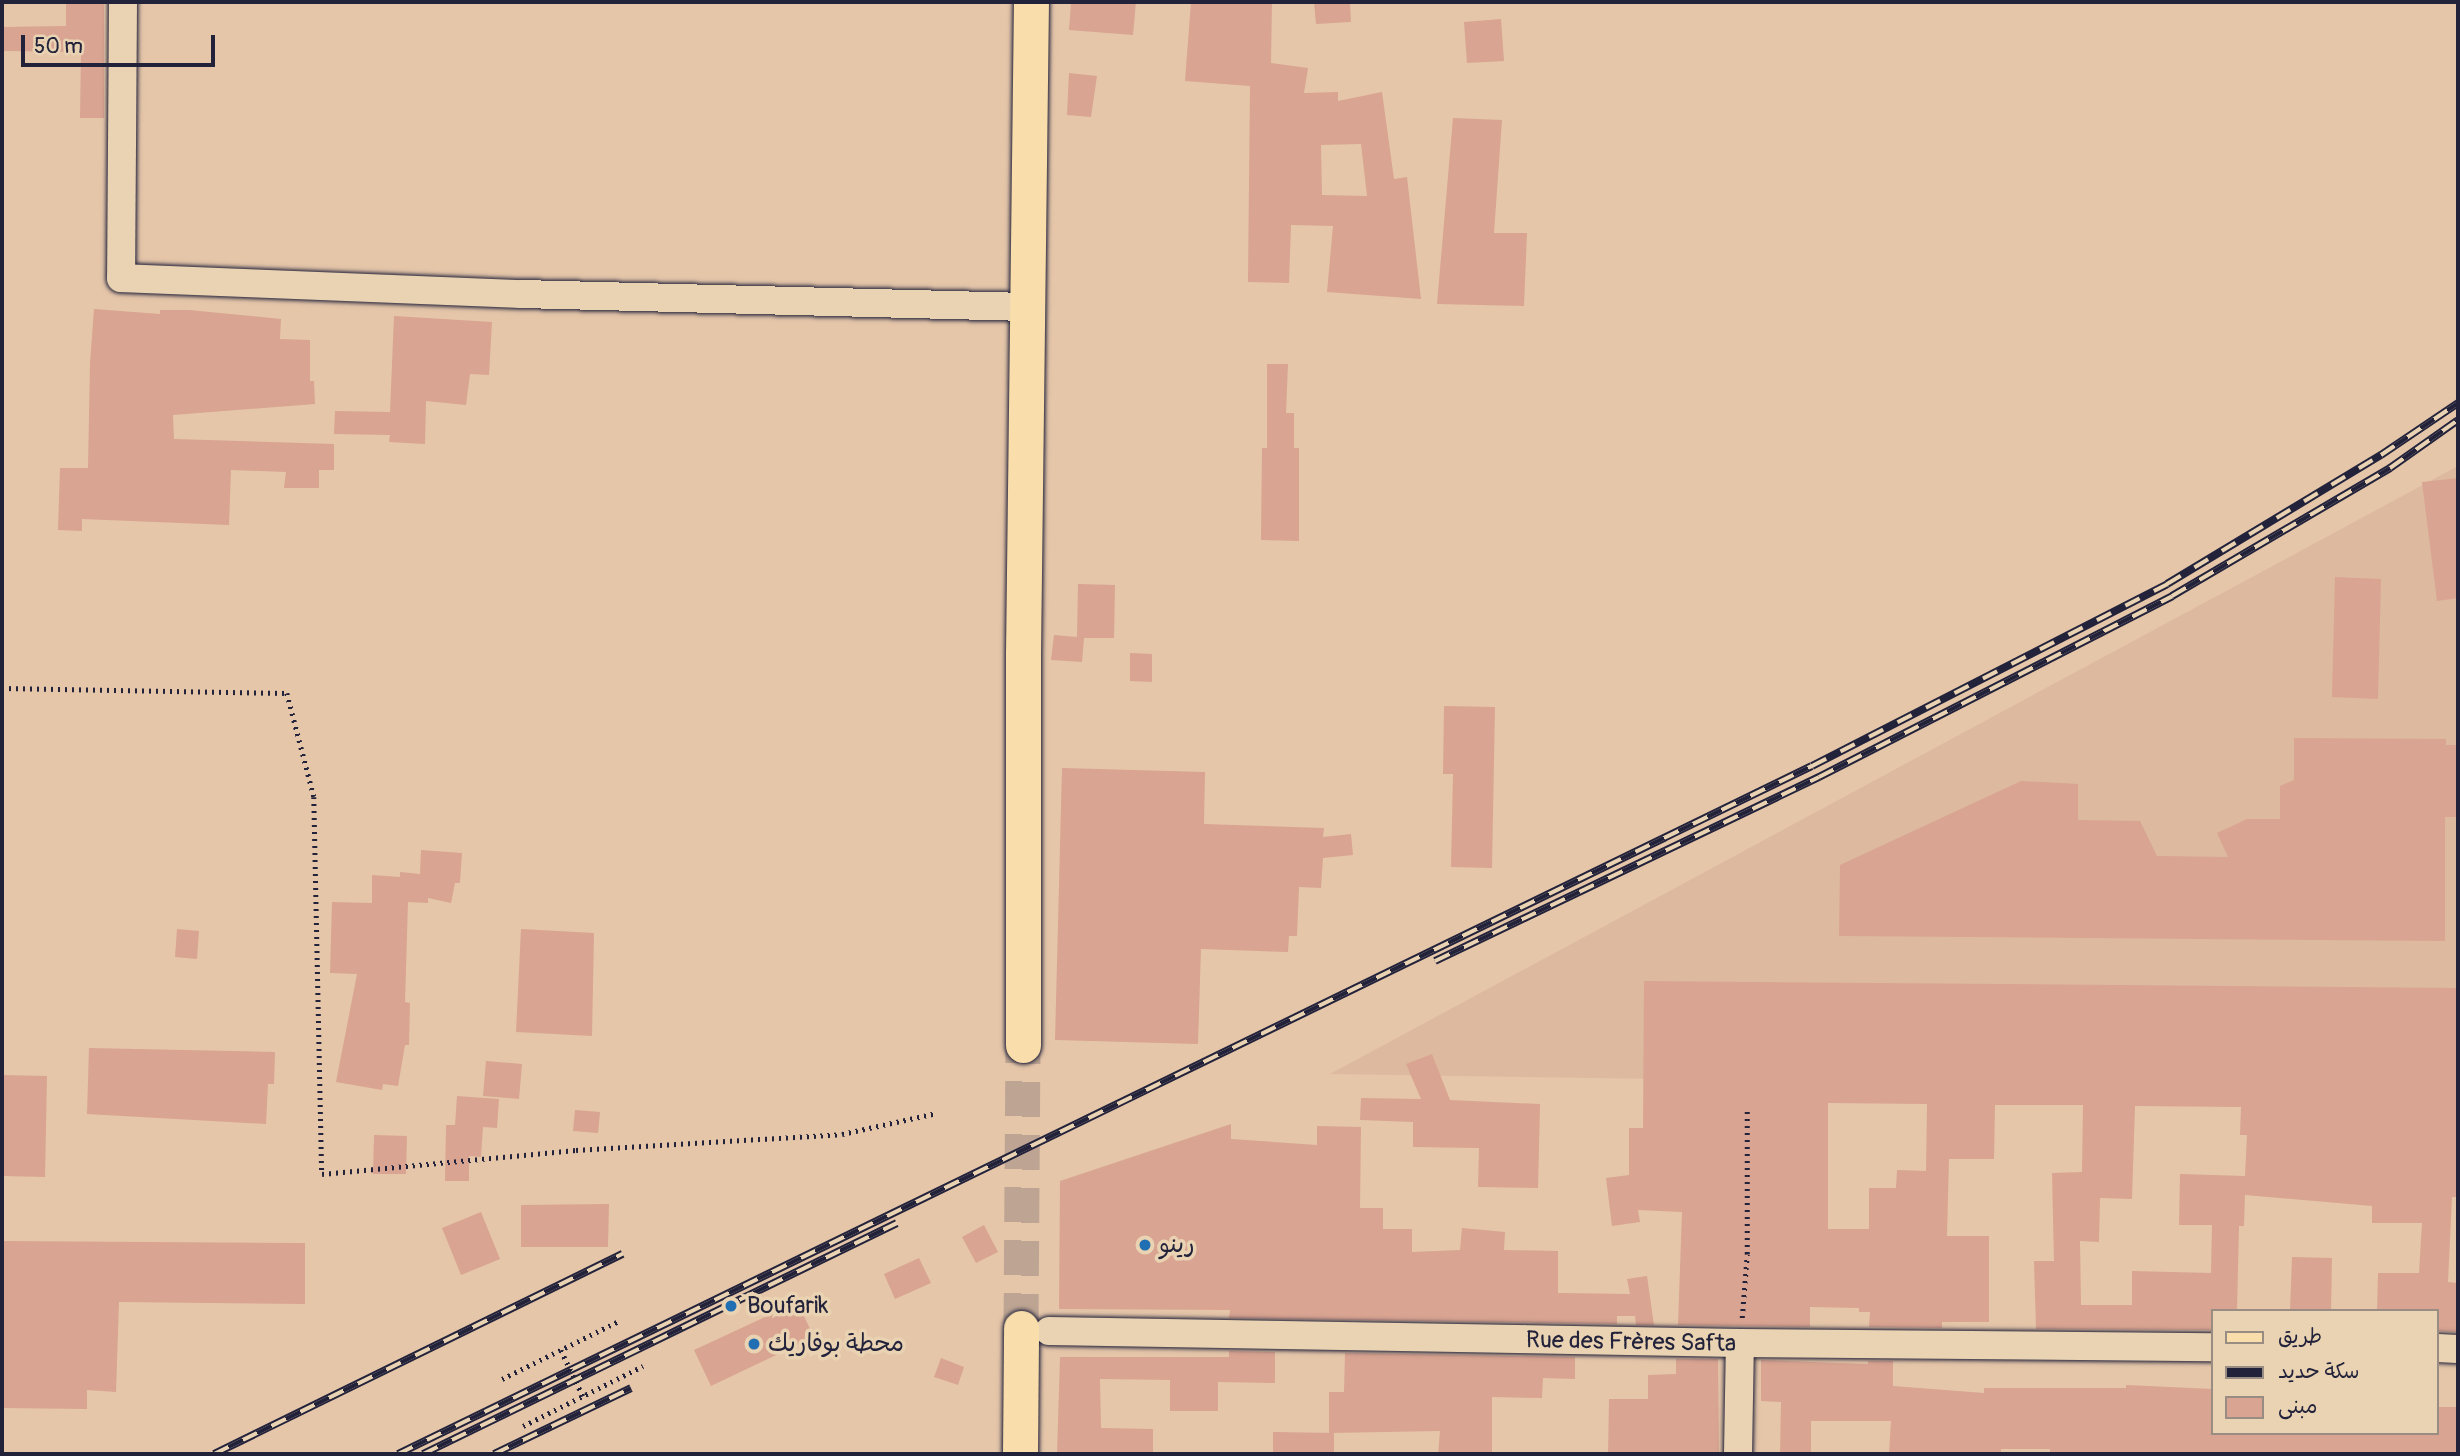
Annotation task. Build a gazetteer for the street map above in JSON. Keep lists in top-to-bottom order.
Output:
{
  "streets": {
    "street": ["Rue des Frères Safta"]
  },
  "places": ["رينو", "Boufarik", "محطة بوفاريك"],
  "legend": ["طريق", "سكة حديد", "مبنى"],
  "scale_bar": "50 m"
}
